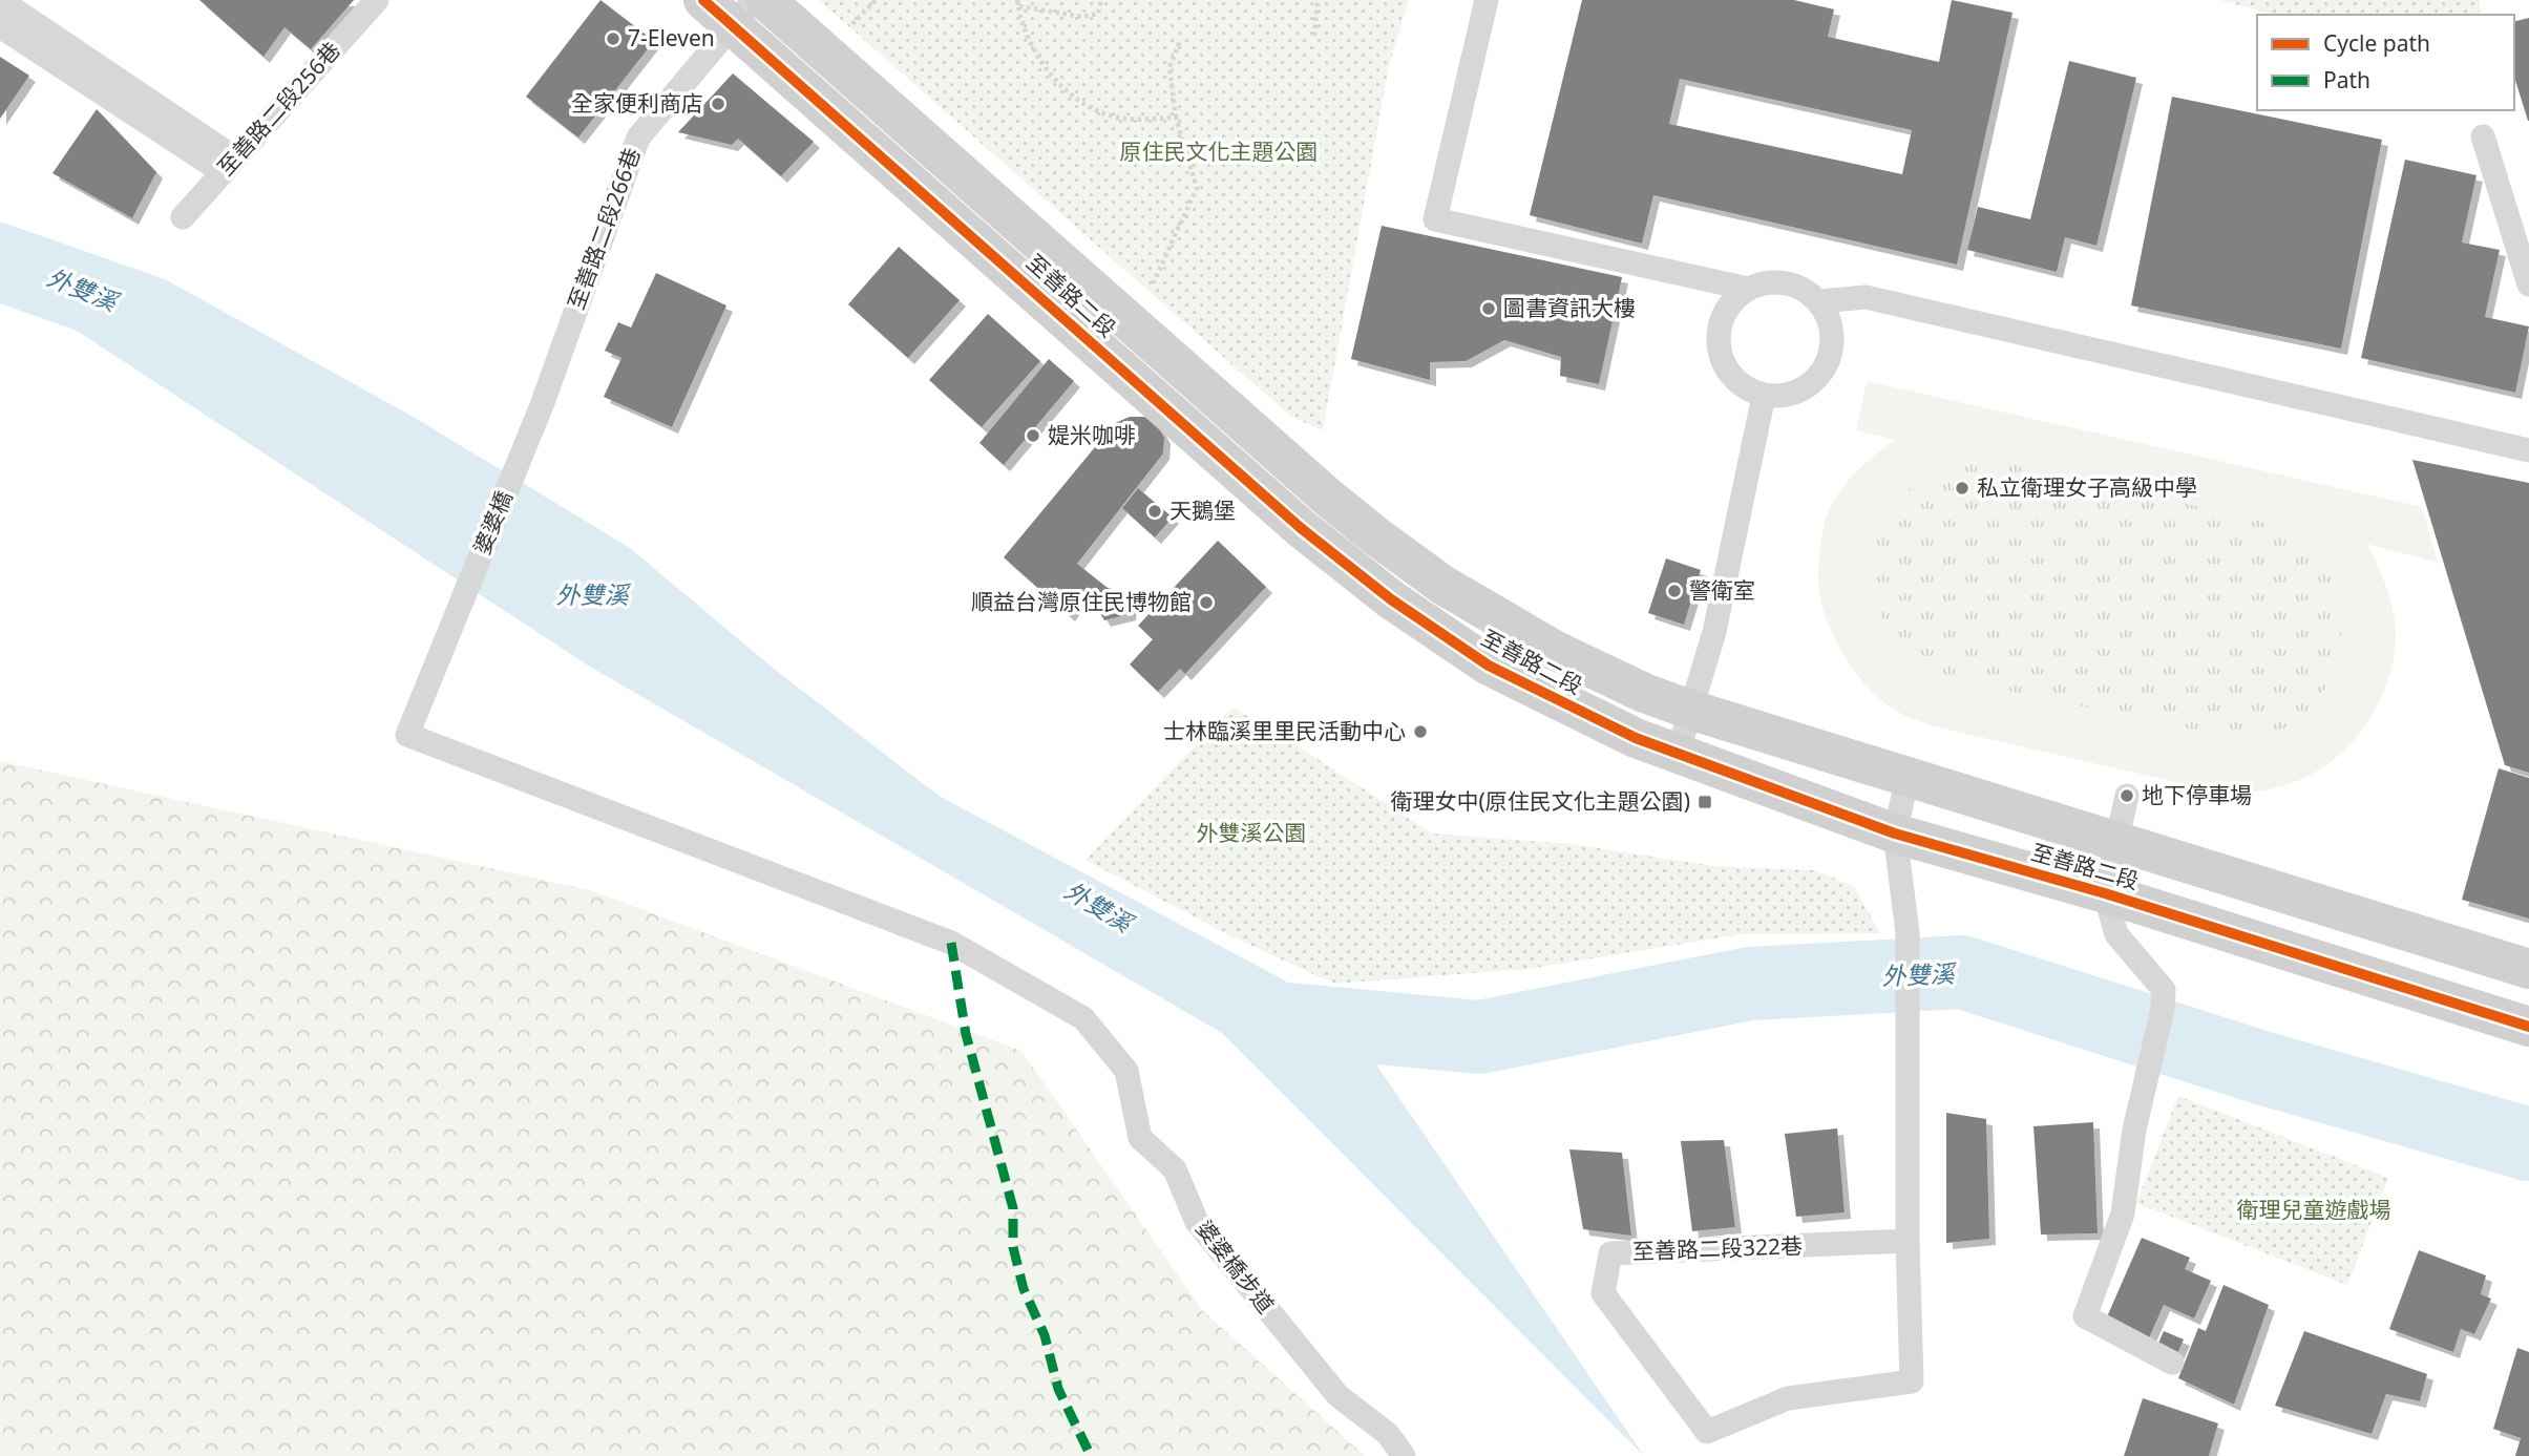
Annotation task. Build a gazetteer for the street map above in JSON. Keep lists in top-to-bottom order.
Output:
{
  "streets": {
    "street": ["至善路二段"],
    "lane": [
      "至善路二段256巷",
      "至善路二段266巷",
      "婆婆橋",
      "至善路二段322巷",
      "婆婆橋步道"
    ]
  },
  "crossings": [
    ["至善路二段266巷", "至善路二段"],
    ["至善路二段266巷", "婆婆橋"],
    ["至善路二段", "至善路二段322巷"],
    ["婆婆橋", "婆婆橋步道"]
  ],
  "water": ["外雙溪"],
  "parks": ["原住民文化主題公園", "外雙溪公園", "衛理兒童遊戲場"],
  "places": {
    "other": [
      "7-Eleven",
      "全家便利商店",
      "圖書資訊大樓",
      "媞米咖啡",
      "私立衛理女子高級中學",
      "天鵝堡",
      "警衛室",
      "順益台灣原住民博物館",
      "士林臨溪里里民活動中心",
      "地下停車場"
    ],
    "transit": ["衛理女中(原住民文化主題公園)"]
  },
  "legend": ["Cycle path", "Path"]
}
